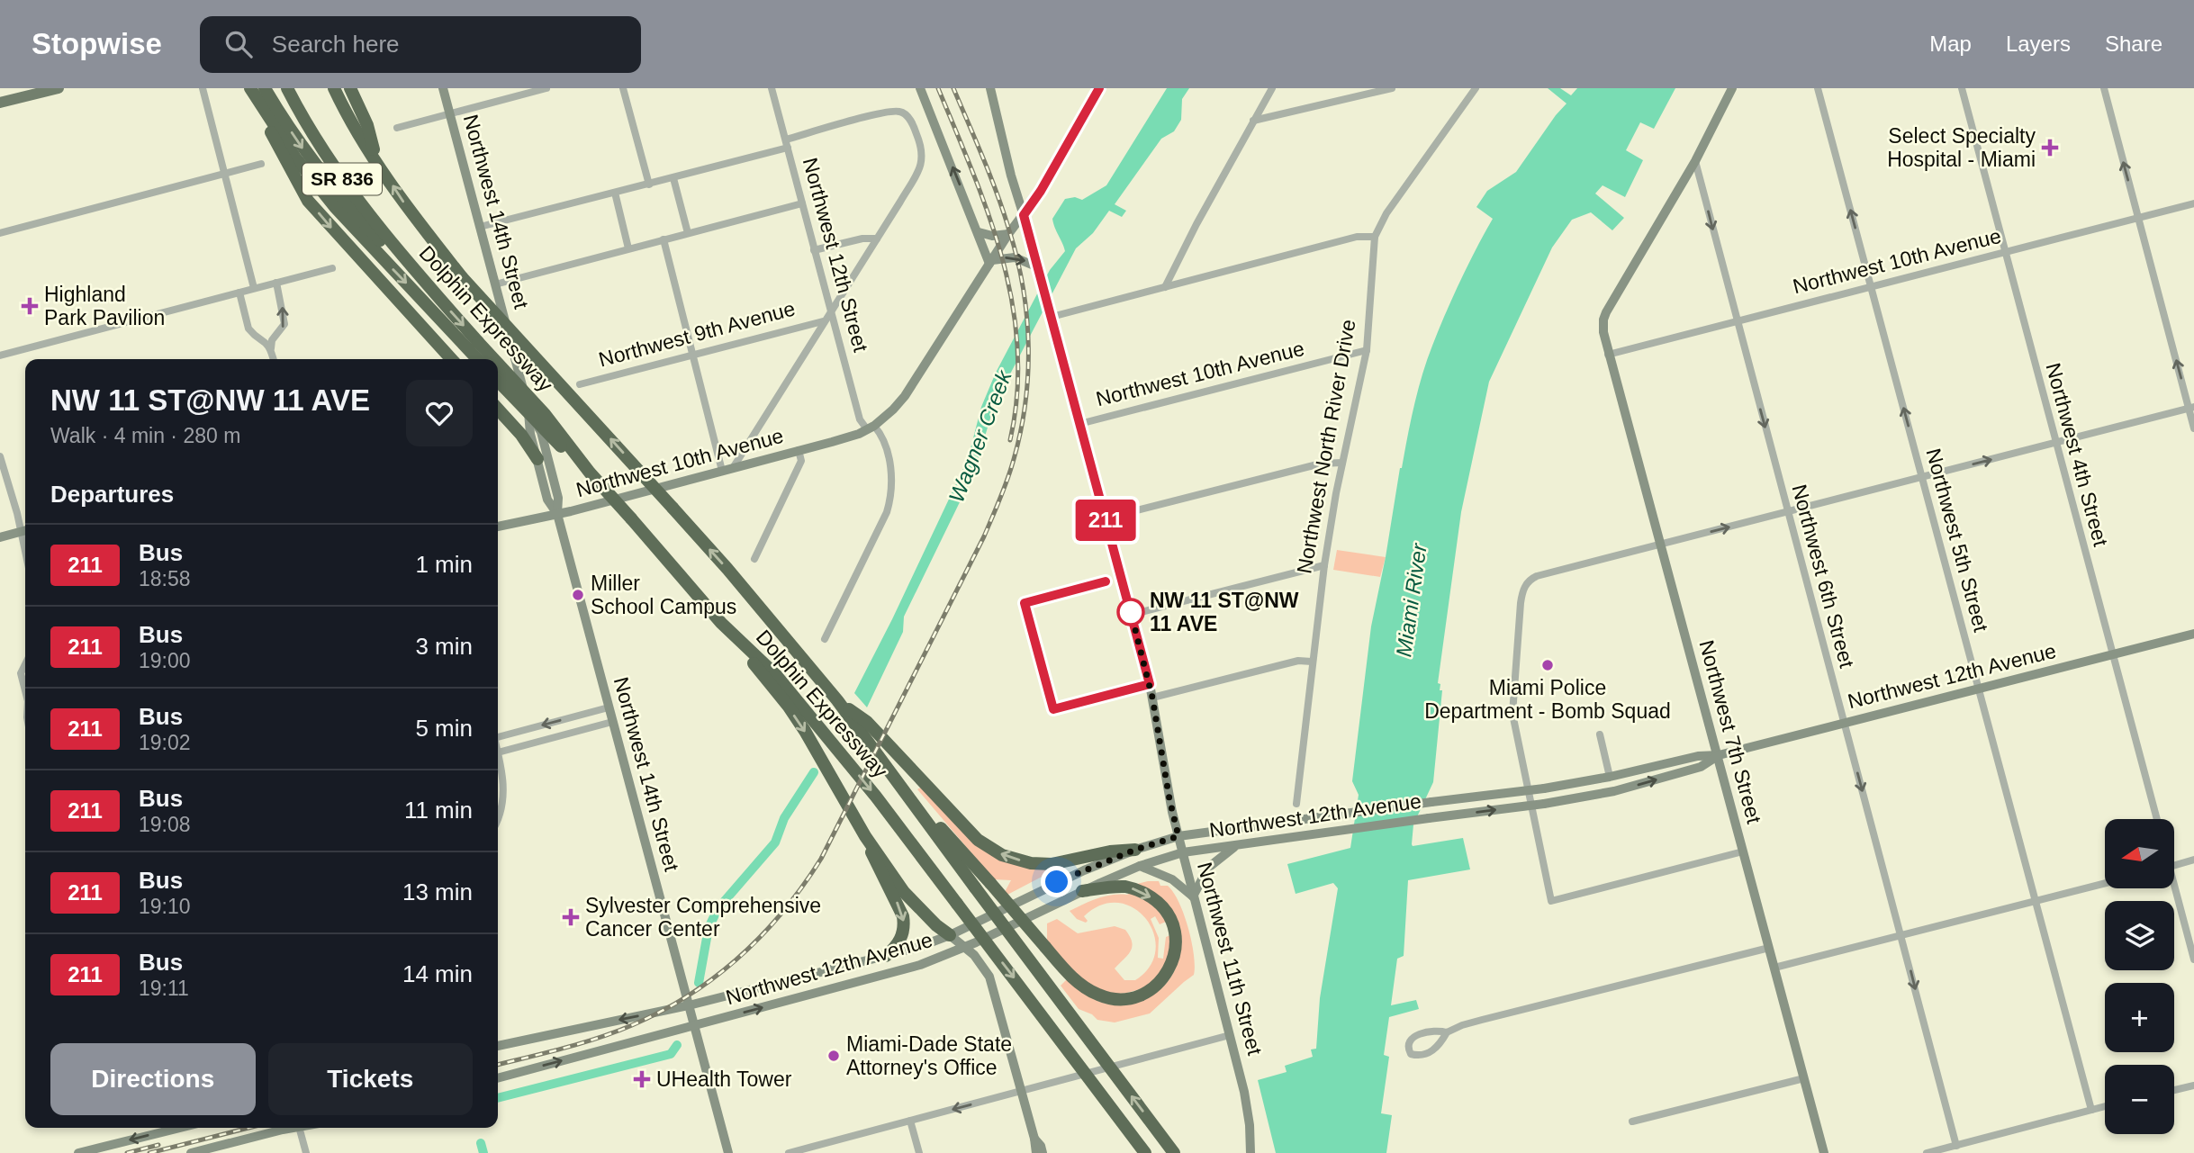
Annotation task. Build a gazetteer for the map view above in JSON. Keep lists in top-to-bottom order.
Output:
{
  "streets": {
    "highway": ["SR 836", "Dolphin Expressway"],
    "main road": [
      "Northwest 14th Street",
      "Northwest 10th Avenue",
      "Northwest 12th Avenue",
      "Northwest 7th Street",
      "Northwest 11th Street"
    ],
    "street": [
      "Northwest 12th Street",
      "Northwest 9th Avenue",
      "Northwest North River Drive",
      "Northwest 4th Street",
      "Northwest 5th Street",
      "Northwest 6th Street"
    ]
  },
  "crossings": [
    ["Northwest 14th Street", "Northwest 10th Avenue"],
    ["Northwest 14th Street", "Northwest 12th Avenue"],
    ["Northwest 12th Street", "Northwest 10th Avenue"],
    ["Northwest 10th Avenue", "Northwest North River Drive"],
    ["Northwest 10th Avenue", "Northwest 4th Street"],
    ["Northwest 10th Avenue", "Northwest 5th Street"],
    ["Northwest 10th Avenue", "Northwest 6th Street"],
    ["Northwest 10th Avenue", "Northwest 7th Street"],
    ["Northwest 10th Avenue", "Northwest 11th Street"],
    ["Northwest 4th Street", "Northwest 12th Avenue"],
    ["Northwest 5th Street", "Northwest 12th Avenue"],
    ["Northwest 6th Street", "Northwest 12th Avenue"],
    ["Northwest 6th Street", "Northwest 7th Street"],
    ["Northwest 12th Avenue", "Northwest 7th Street"],
    ["Northwest 12th Avenue", "Northwest 11th Street"]
  ],
  "one_way": ["Northwest 5th Street", "Northwest 6th Street"],
  "water": ["Wagner Creek", "Miami River"],
  "places": {
    "health": [
      "Select Specialty Hospital - Miami",
      "Highland Park Pavilion",
      "Sylvester Comprehensive Cancer Center",
      "UHealth Tower"
    ],
    "other": [
      "Miller School Campus",
      "NW 11 ST@NW 11 AVE",
      "Miami Police Department - Bomb Squad",
      "Miami-Dade State Attorney's Office"
    ]
  },
  "lines": ["bus line 211"],
  "north": "left",
  "page": {
    "header": "Stopwise",
    "search": "Search here",
    "nav": ["Map", "Layers", "Share"],
    "on_map": "211",
    "heading": [
      ["NW 11 ST@NW 11 AVE", "Walk · 4 min · 280 m"],
      "Departures"
    ],
    "list": [
      {
        "mark": "211",
        "name": "Bus",
        "note": "18:58",
        "value": "1 min"
      },
      {
        "mark": "211",
        "name": "Bus",
        "note": "19:00",
        "value": "3 min"
      },
      {
        "mark": "211",
        "name": "Bus",
        "note": "19:02",
        "value": "5 min"
      },
      {
        "mark": "211",
        "name": "Bus",
        "note": "19:08",
        "value": "11 min"
      },
      {
        "mark": "211",
        "name": "Bus",
        "note": "19:10",
        "value": "13 min"
      },
      {
        "mark": "211",
        "name": "Bus",
        "note": "19:11",
        "value": "14 min"
      }
    ],
    "map_buttons": ["+", "−"],
    "buttons": ["Directions", "Tickets"]
  }
}
